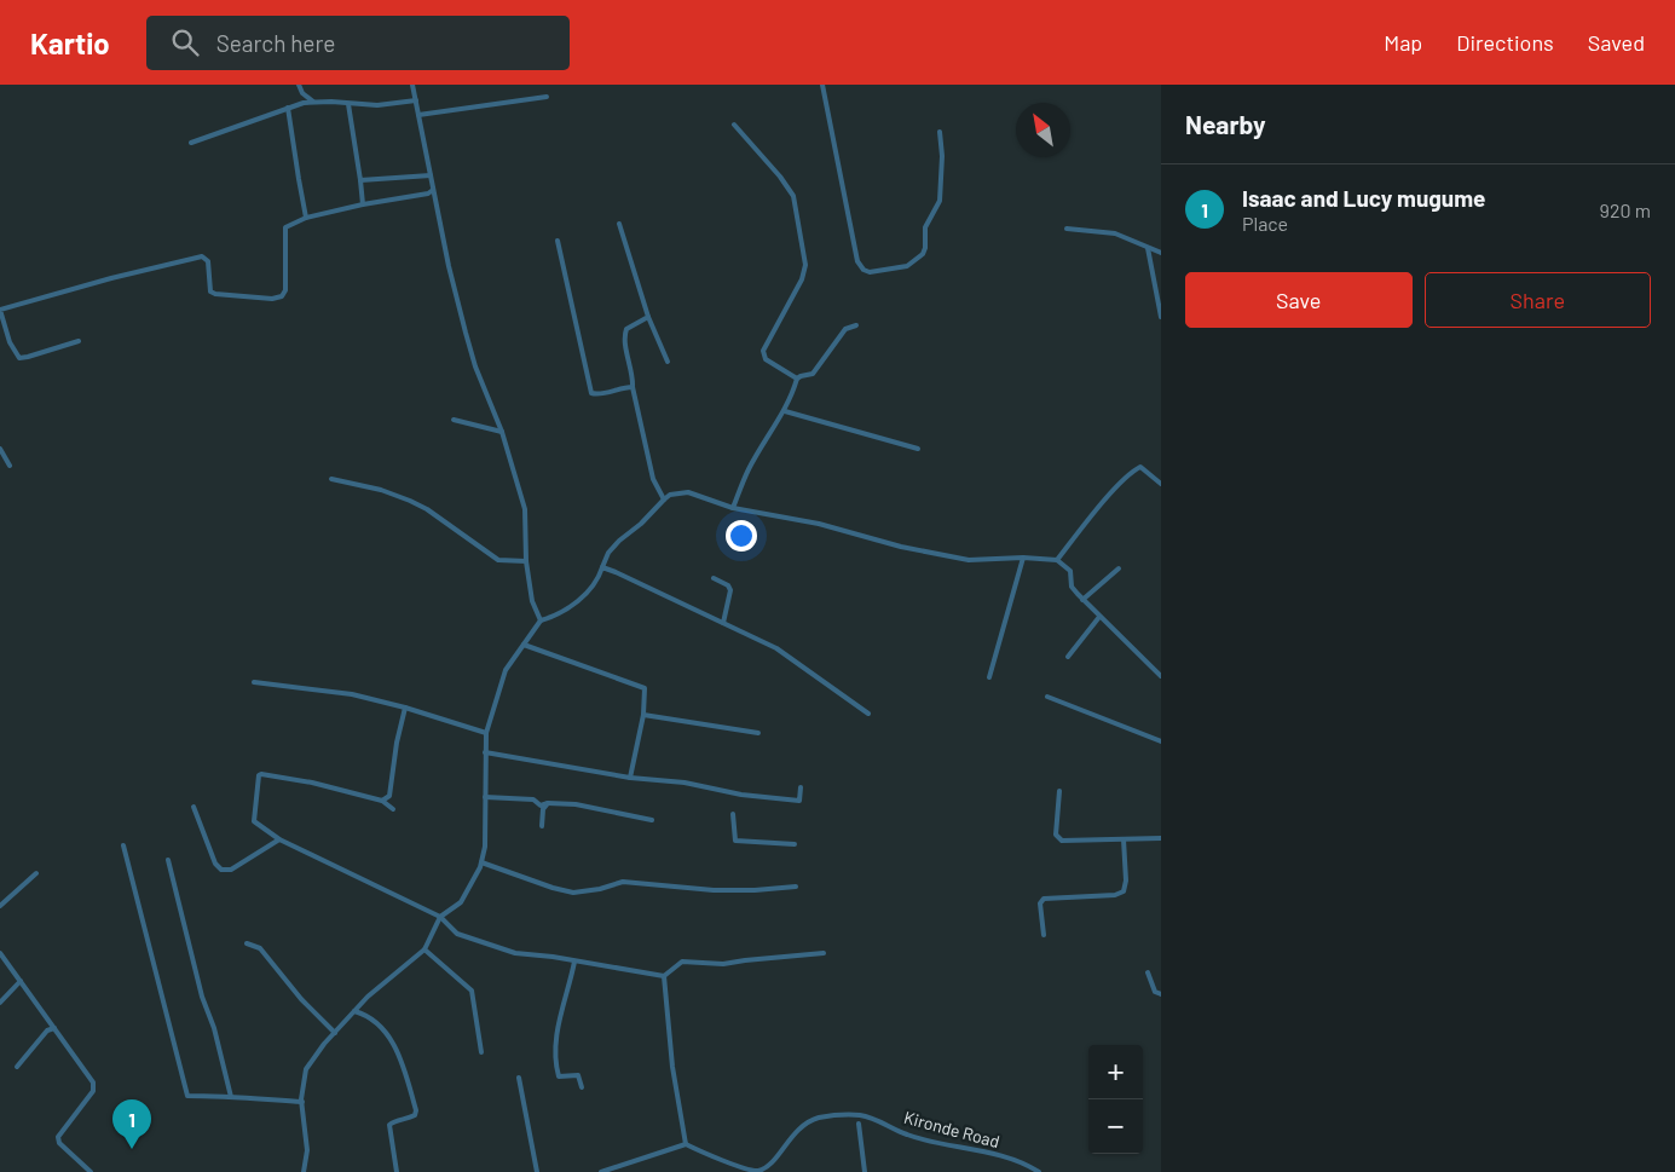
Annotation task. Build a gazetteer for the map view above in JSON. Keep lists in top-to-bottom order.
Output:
{
  "streets": {
    "street": ["Kironde Road"]
  },
  "north": "top left",
  "page": {
    "header": "Kartio",
    "search": "Search here",
    "nav": ["Map", "Directions", "Saved"],
    "heading": "Nearby",
    "list": [
      {
        "mark": "1",
        "name": "Isaac and Lucy mugume",
        "note": "Place",
        "value": "920 m"
      }
    ],
    "buttons": ["Save", "Share"],
    "map_buttons": ["+", "−"],
    "pins": "1"
  }
}
